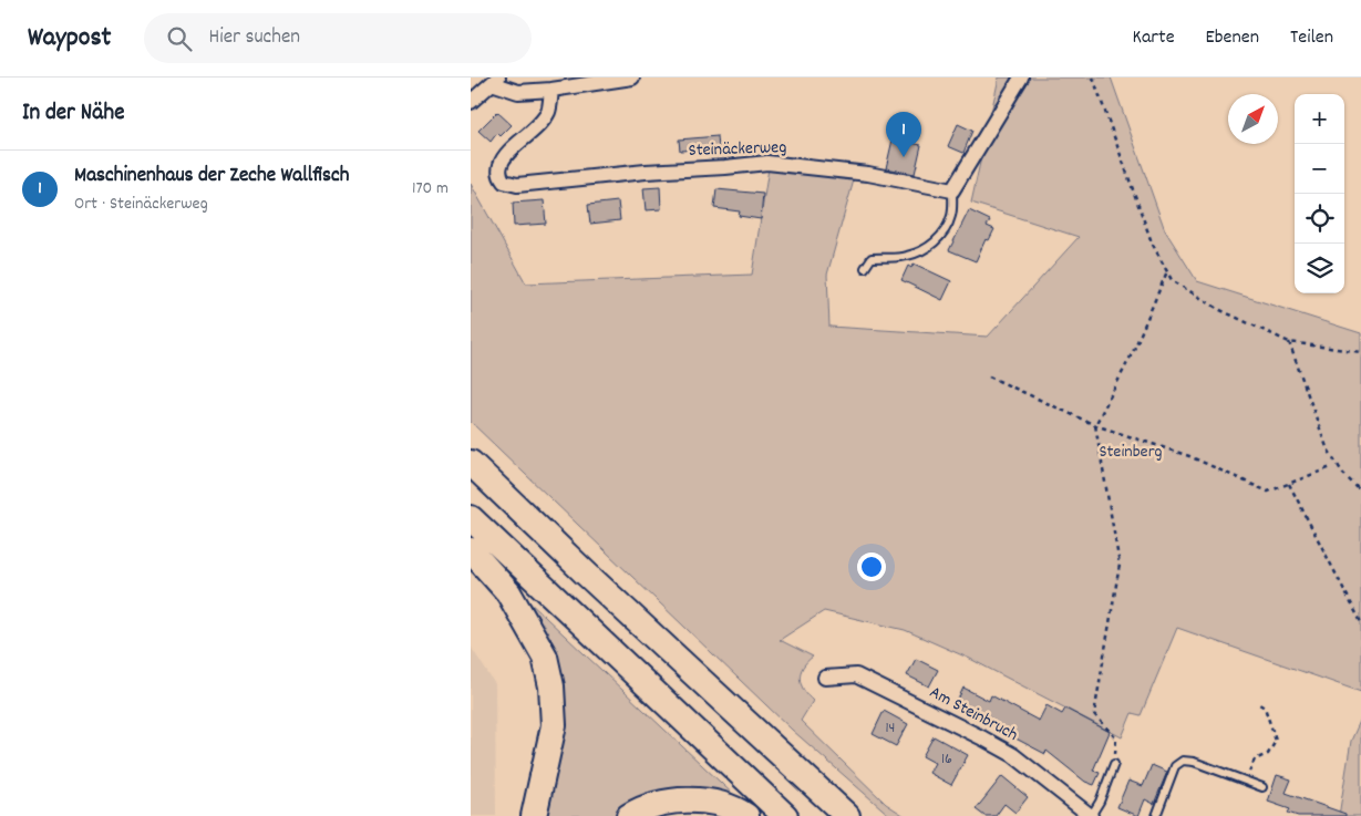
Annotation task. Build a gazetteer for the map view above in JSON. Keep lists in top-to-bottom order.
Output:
{
  "streets": {
    "street": ["Steinäckerweg", "Am Steinbruch"]
  },
  "parks": ["Steinberg"],
  "house_numbers": ["14", "16"],
  "north": "top right",
  "page": {
    "header": "Waypost",
    "search": "Hier suchen",
    "nav": ["Karte", "Ebenen", "Teilen"],
    "heading": "In der Nähe",
    "map_buttons": ["+", "−"],
    "pins": "1",
    "list": [
      {
        "mark": "1",
        "name": "Maschinenhaus der Zeche Wallfisch",
        "note": "Ort · Steinäckerweg",
        "value": "170 m"
      }
    ]
  }
}
